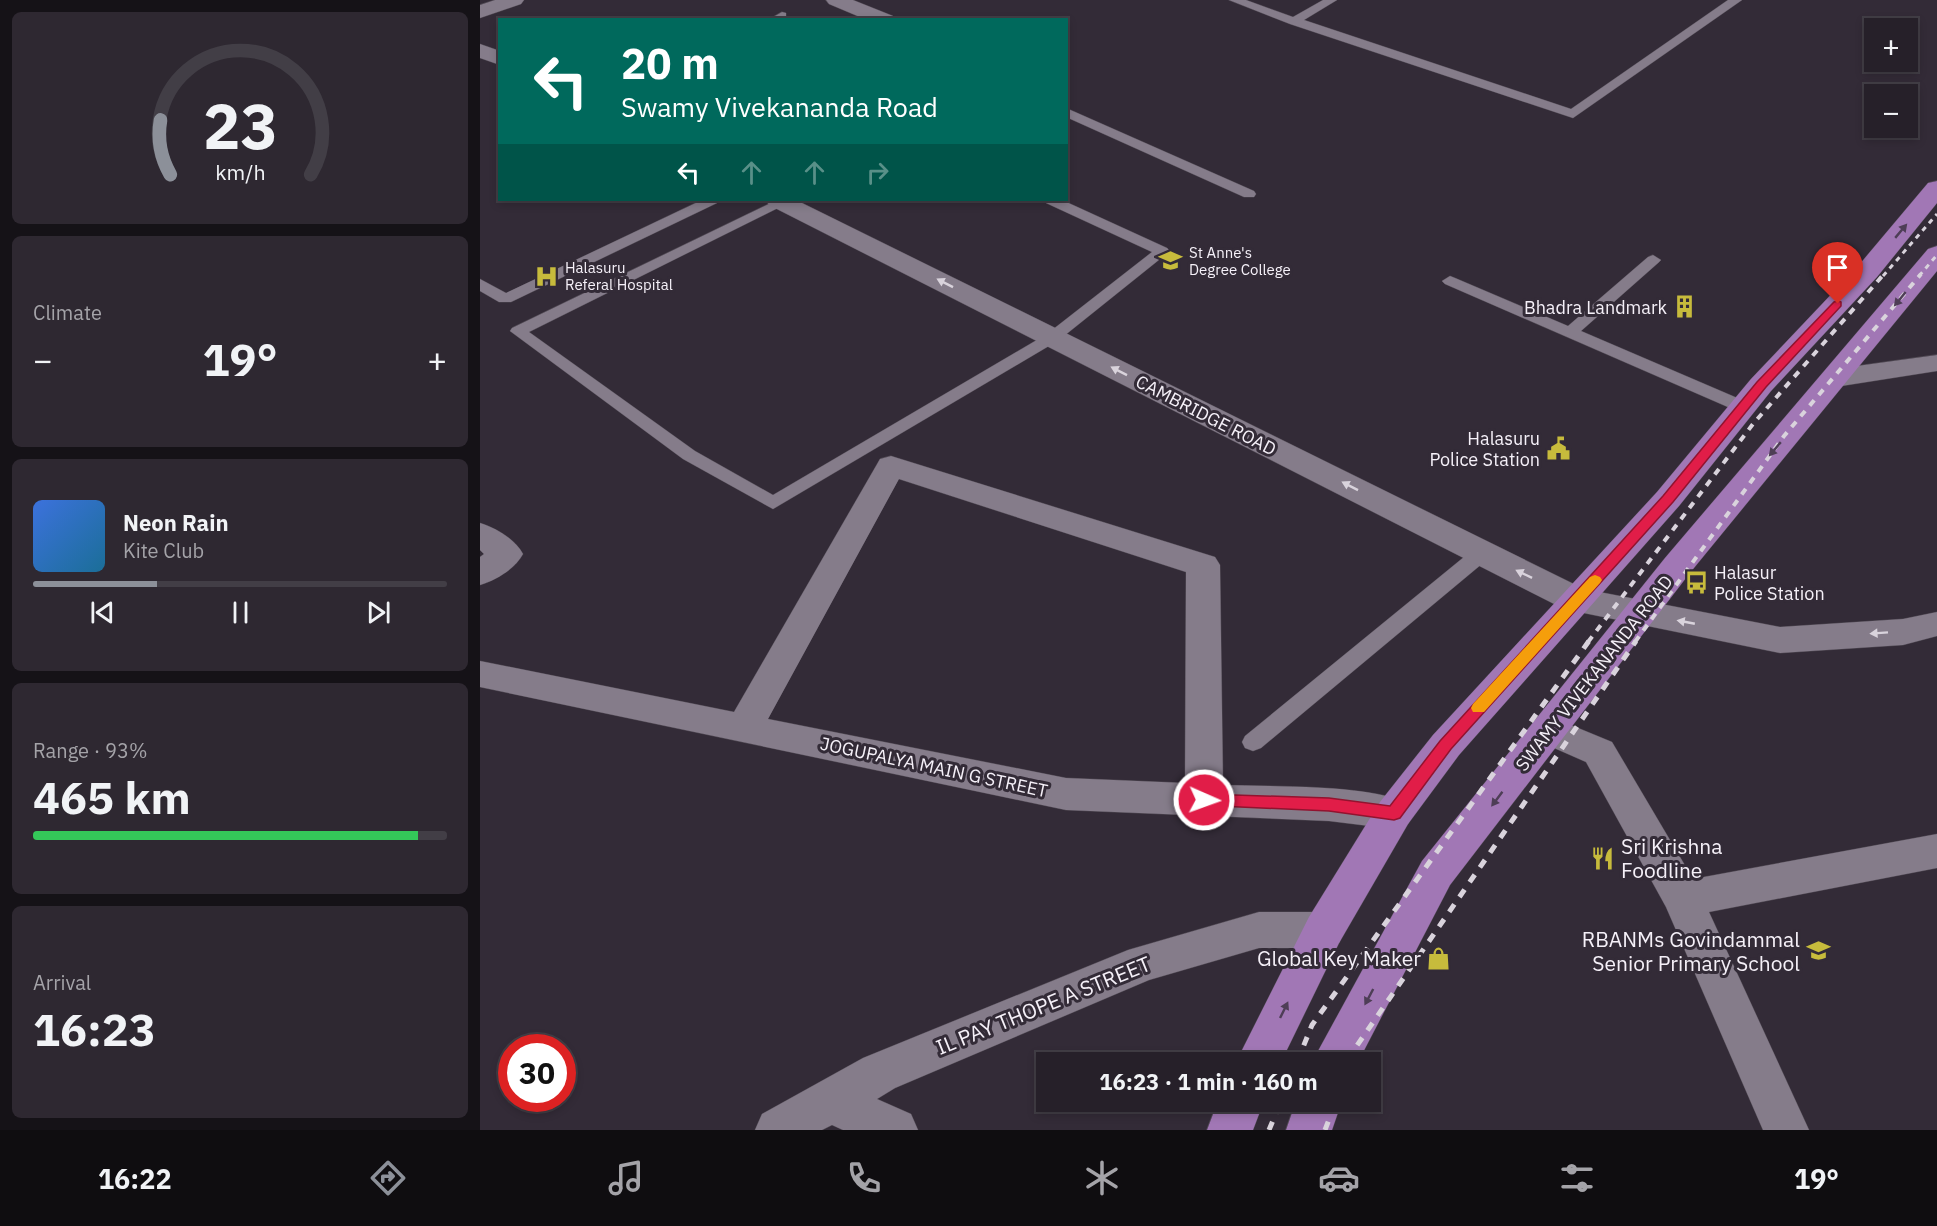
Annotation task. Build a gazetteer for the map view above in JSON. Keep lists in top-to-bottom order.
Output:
{
  "streets": {
    "main road": ["SWAMY VIVEKANANDA ROAD"],
    "street": ["CAMBRIDGE ROAD", "JOGUPALYA MAIN G STREET", "IL PAY THOPE A STREET"]
  },
  "crossings": [
    ["CAMBRIDGE ROAD", "SWAMY VIVEKANANDA ROAD"]
  ],
  "one_way": ["CAMBRIDGE ROAD"],
  "places": {
    "school or university": ["St Anne's Degree College", "RBANMs Govindammal Senior Primary School"],
    "hospital": ["Halasuru Referal Hospital"],
    "building": ["Bhadra Landmark"],
    "public building": ["Halasuru Police Station"],
    "bus stop": ["Halasur Police Station"],
    "restaurant": ["Sri Krishna Foodline"],
    "shop": ["Global Key Maker"]
  },
  "page": {
    "map_buttons": ["+", "−"],
    "turn": ["20 m", "Swamy Vivekananda Road"],
    "tile": [
      "Climate",
      ["Range · 93%", "465 km"],
      ["Arrival", "16:23"]
    ],
    "heat": ["−", "19°", "+"],
    "song": ["Neon Rain", "Kite Club"],
    "limit": "30",
    "trip": "16:23 · 1 min · 160 m",
    "tabs": ["16:22", "19°"],
    "gauge": ["23", "km/h"]
  }
}
